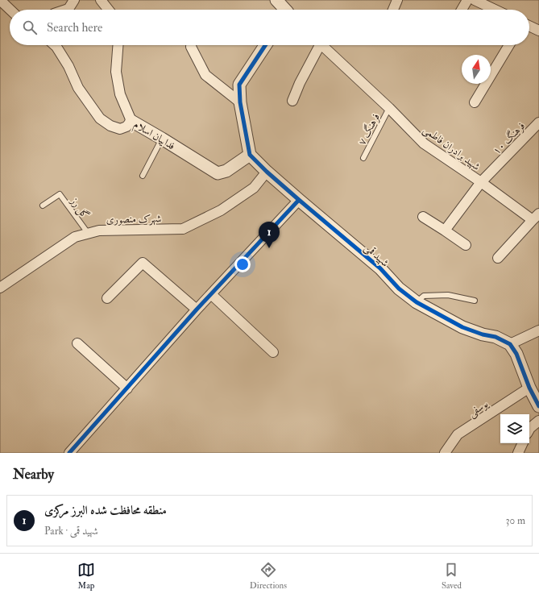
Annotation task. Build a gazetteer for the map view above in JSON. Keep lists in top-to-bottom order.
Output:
{
  "streets": {
    "street": [
      "فداییان اسلام",
      "فرهنگ ۱۰",
      "شهید برادران فاطمی",
      "شهرک منصوری",
      "شهید قمی",
      "یوسفی"
    ],
    "lane": ["فرهنگ ۷", "گل رز"]
  },
  "crossings": [
    ["فرهنگ ۷", "شهید برادران فاطمی"],
    ["فداییان اسلام", "شهید قمی"],
    ["فرهنگ ۱۰", "شهید برادران فاطمی"],
    ["گل رز", "شهرک منصوری"],
    ["شهرک منصوری", "شهید قمی"]
  ],
  "north": "top",
  "page": {
    "search": "Search here",
    "pins": "1",
    "heading": "Nearby",
    "list": [
      {
        "mark": "1",
        "name": "منطقه محافظت شده البرز مرکزی",
        "note": "Park · شهید قمی",
        "value": "30 m"
      }
    ],
    "nav": ["Map", "Directions", "Saved"]
  }
}
